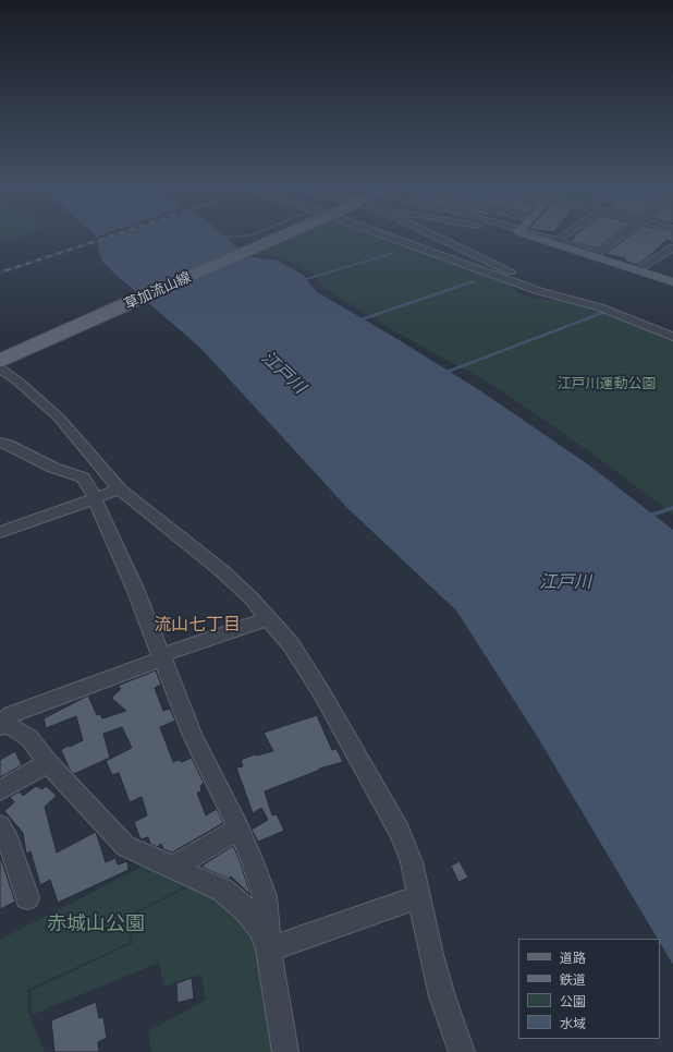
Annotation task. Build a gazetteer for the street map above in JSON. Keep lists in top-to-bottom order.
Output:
{
  "streets": {
    "main road": ["草加流山線"]
  },
  "districts": ["流山七丁目"],
  "water": ["江戸川"],
  "parks": ["江戸川運動公園", "赤城山公園"],
  "legend": [
    "道路",
    "鉄道",
    "公園",
    "水域"
  ]
}
